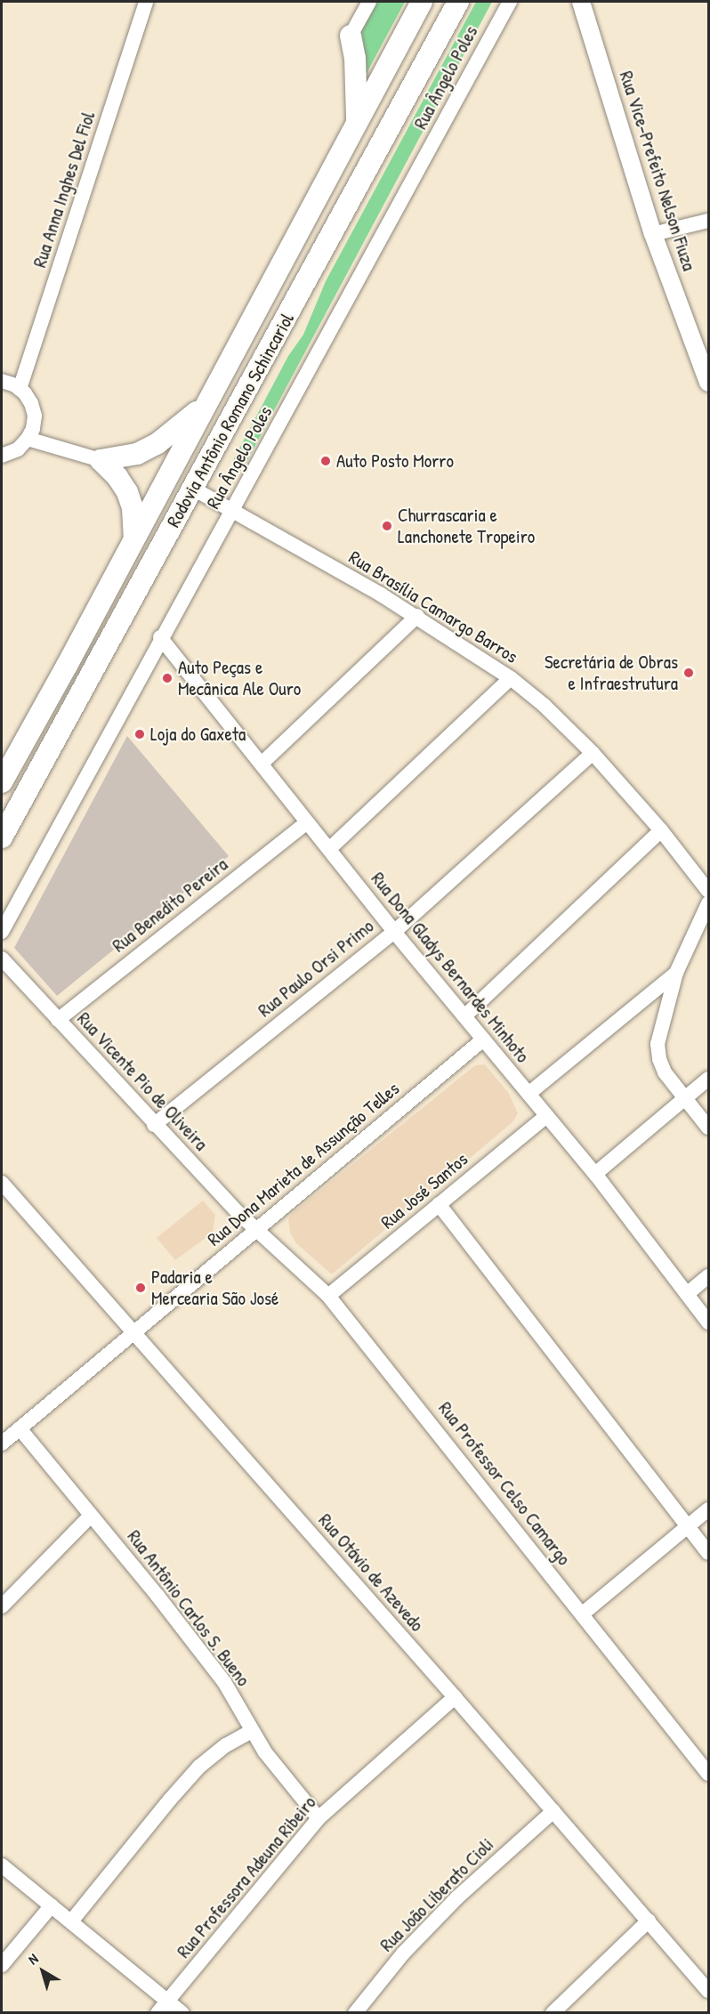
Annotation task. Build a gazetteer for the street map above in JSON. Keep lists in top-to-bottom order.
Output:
{
  "streets": {
    "highway": ["Rodovia Antônio Romano Schincariol"],
    "main road": ["Rua Vice-Prefeito Nelson Fiuza"],
    "street": [
      "Rua Ângelo Poles",
      "Rua Anna Inghes Del Fiol",
      "Rua Brasília Camargo Barros",
      "Rua Benedito Pereira",
      "Rua Dona Gladys Bernardes Minhoto",
      "Rua Paulo Orsi Primo",
      "Rua Vicente Pio de Oliveira",
      "Rua Dona Marieta de Assunção Telles",
      "Rua José Santos",
      "Rua Professor Celso Camargo",
      "Rua Otávio de Azevedo",
      "Rua Antônio Carlos S. Bueno",
      "Rua Professora Adeuna Ribeiro",
      "Rua João Liberato Cioli"
    ]
  },
  "crossings": [
    ["Rua Ângelo Poles", "Rua Brasília Camargo Barros"],
    ["Rua Ângelo Poles", "Rua Dona Gladys Bernardes Minhoto"],
    ["Rodovia Antônio Romano Schincariol", "Rua Brasília Camargo Barros"],
    ["Rua Brasília Camargo Barros", "Rua Paulo Orsi Primo"],
    ["Rua Benedito Pereira", "Rua Dona Gladys Bernardes Minhoto"],
    ["Rua Benedito Pereira", "Rua Vicente Pio de Oliveira"],
    ["Rua Dona Gladys Bernardes Minhoto", "Rua Paulo Orsi Primo"],
    ["Rua Dona Gladys Bernardes Minhoto", "Rua Dona Marieta de Assunção Telles"],
    ["Rua Dona Gladys Bernardes Minhoto", "Rua José Santos"],
    ["Rua Paulo Orsi Primo", "Rua Vicente Pio de Oliveira"],
    ["Rua Vicente Pio de Oliveira", "Rua Dona Marieta de Assunção Telles"],
    ["Rua Vicente Pio de Oliveira", "Rua Professor Celso Camargo"],
    ["Rua Dona Marieta de Assunção Telles", "Rua Professor Celso Camargo"],
    ["Rua Dona Marieta de Assunção Telles", "Rua Otávio de Azevedo"],
    ["Rua Dona Marieta de Assunção Telles", "Rua Antônio Carlos S. Bueno"],
    ["Rua José Santos", "Rua Professor Celso Camargo"],
    ["Rua Otávio de Azevedo", "Rua Professora Adeuna Ribeiro"],
    ["Rua Otávio de Azevedo", "Rua João Liberato Cioli"],
    ["Rua Antônio Carlos S. Bueno", "Rua Professora Adeuna Ribeiro"]
  ],
  "places": [
    "Auto Posto Morro",
    "Churrascaria e Lanchonete Tropeiro",
    "Secretária de Obras e Infraestrutura",
    "Auto Peças e Mecânica Ale Ouro",
    "Loja do Gaxeta",
    "Padaria e Mercearia São José"
  ],
  "north": "top left"
}
